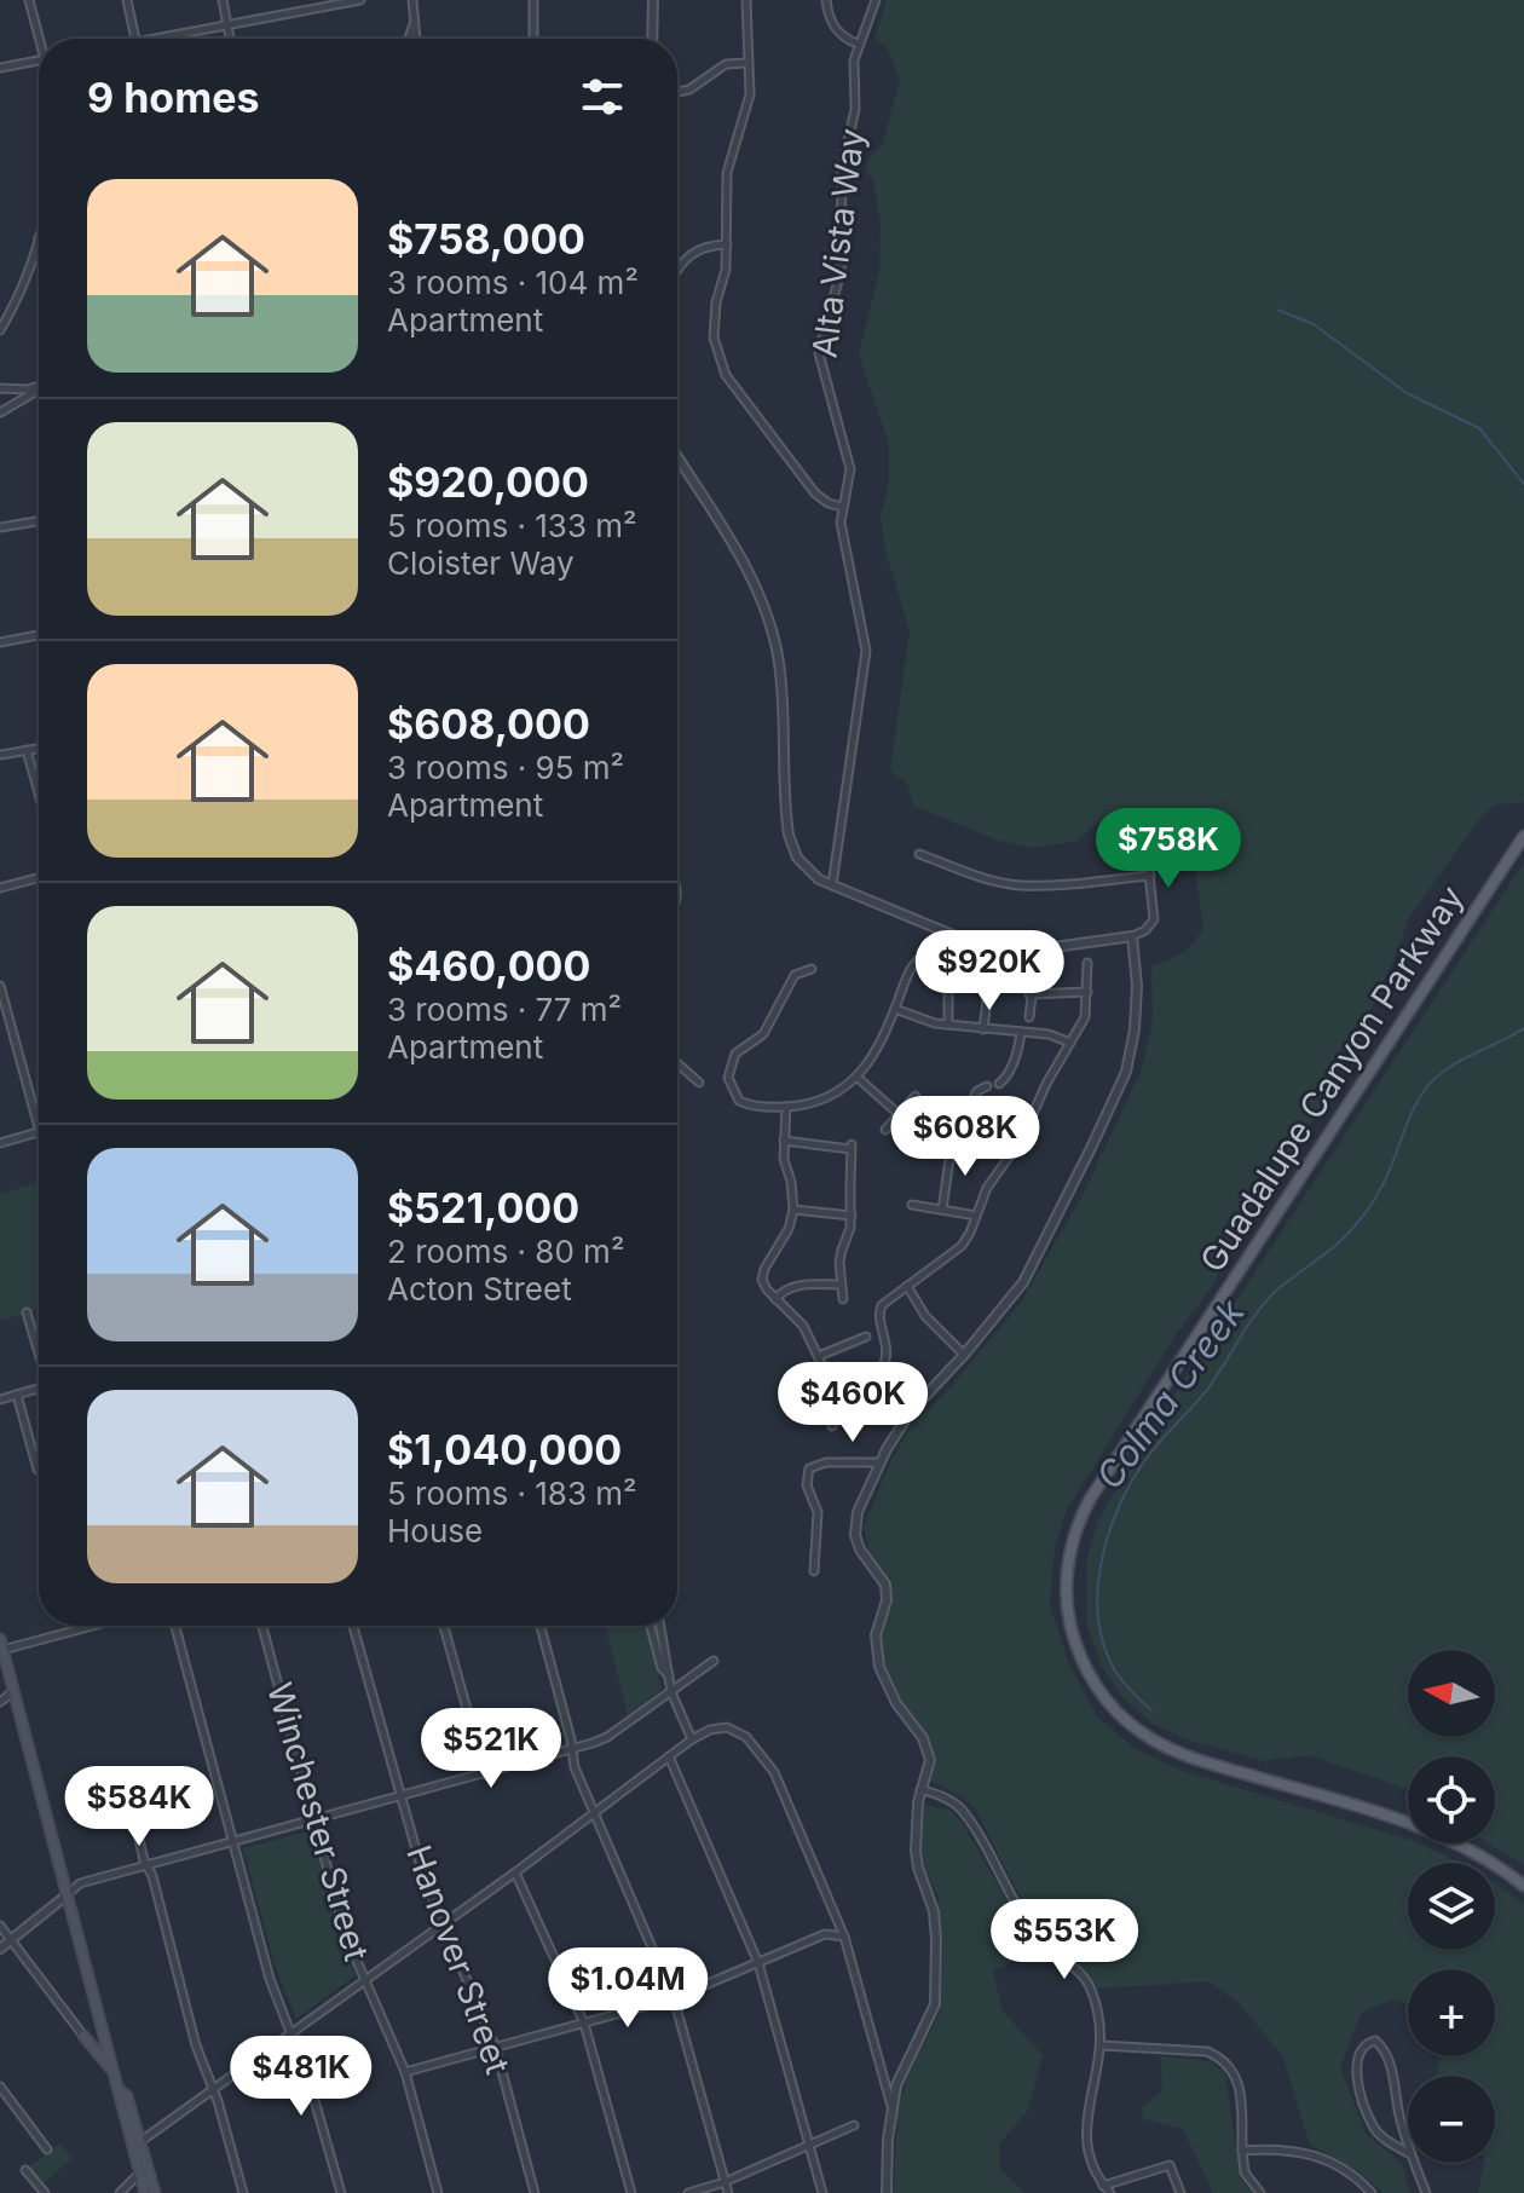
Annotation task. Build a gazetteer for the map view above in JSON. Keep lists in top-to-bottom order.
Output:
{
  "streets": {
    "main road": ["Guadalupe Canyon Parkway"],
    "street": ["Alta Vista Way", "Winchester Street", "Hanover Street"]
  },
  "water": ["Colma Creek"],
  "north": "left",
  "page": {
    "heading": "9 homes",
    "list": [
      {
        "name": "$758,000",
        "note": "3 rooms · 104 m² · Apartment"
      },
      {
        "name": "$920,000",
        "note": "5 rooms · 133 m² · Cloister Way"
      },
      {
        "name": "$608,000",
        "note": "3 rooms · 95 m² · Apartment"
      },
      {
        "name": "$460,000",
        "note": "3 rooms · 77 m² · Apartment"
      },
      {
        "name": "$521,000",
        "note": "2 rooms · 80 m² · Acton Street"
      },
      {
        "name": "$1,040,000",
        "note": "5 rooms · 183 m² · House"
      }
    ],
    "price": [
      "$758K",
      "$920K",
      "$608K",
      "$460K",
      "$521K",
      "$584K",
      "$553K",
      "$1.04M",
      "$481K"
    ],
    "map_buttons": ["+", "−"]
  }
}
